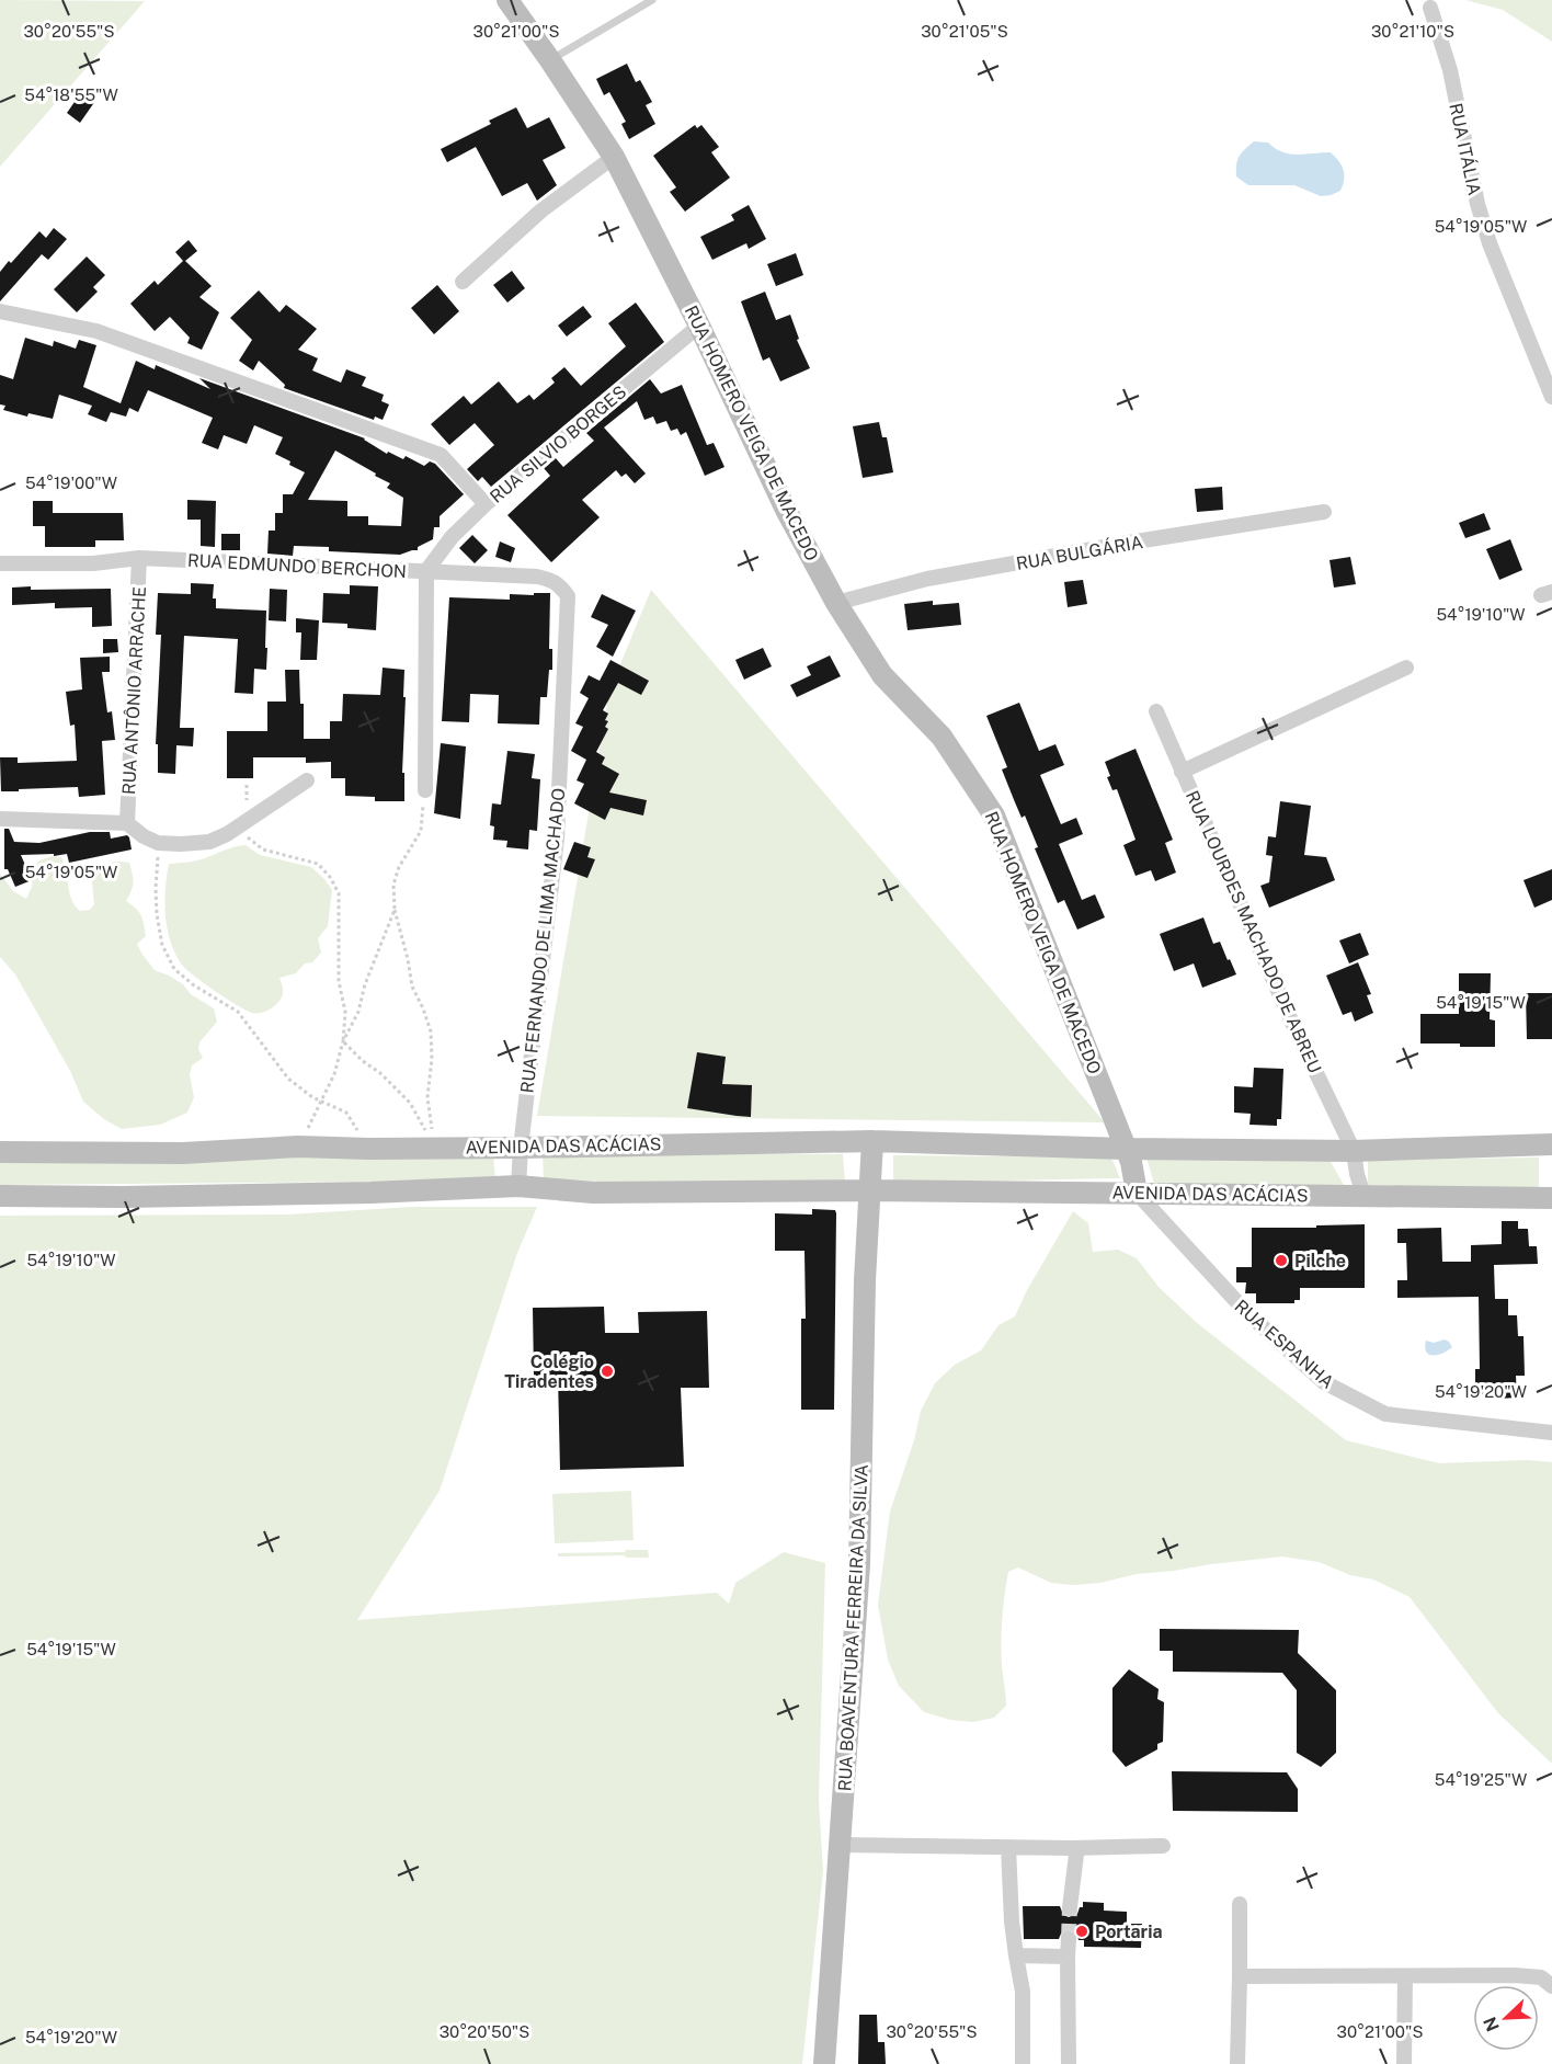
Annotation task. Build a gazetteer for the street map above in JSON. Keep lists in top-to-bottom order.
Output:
{
  "streets": {
    "street": [
      "RUA ITÁLIA",
      "RUA HOMERO VEIGA DE MACEDO",
      "RUA SILVIO BORGES",
      "RUA BULGÁRIA",
      "RUA EDMUNDO BERCHON",
      "RUA ANTÔNIO ARRACHE",
      "RUA LOURDES MACHADO DE ABREU",
      "RUA FERNANDO DE LIMA MACHADO",
      "AVENIDA DAS ACÁCIAS",
      "RUA ESPANHA",
      "RUA BOAVENTURA FERREIRA DA SILVA"
    ]
  },
  "crossings": [
    ["RUA HOMERO VEIGA DE MACEDO", "RUA SILVIO BORGES"],
    ["RUA HOMERO VEIGA DE MACEDO", "RUA BULGÁRIA"],
    ["RUA HOMERO VEIGA DE MACEDO", "AVENIDA DAS ACÁCIAS"],
    ["RUA HOMERO VEIGA DE MACEDO", "RUA ESPANHA"],
    ["RUA SILVIO BORGES", "RUA EDMUNDO BERCHON"],
    ["RUA EDMUNDO BERCHON", "RUA ANTÔNIO ARRACHE"],
    ["RUA EDMUNDO BERCHON", "RUA FERNANDO DE LIMA MACHADO"],
    ["RUA LOURDES MACHADO DE ABREU", "AVENIDA DAS ACÁCIAS"],
    ["RUA FERNANDO DE LIMA MACHADO", "AVENIDA DAS ACÁCIAS"],
    ["AVENIDA DAS ACÁCIAS", "RUA ESPANHA"],
    ["AVENIDA DAS ACÁCIAS", "RUA BOAVENTURA FERREIRA DA SILVA"]
  ],
  "places": ["Pilche", "Colégio Tiradentes", "Portaria"],
  "north": "bottom left",
  "coordinates": [
    "30°20'55\"S",
    "30°21'00\"S",
    "30°21'05\"S",
    "30°21'10\"S",
    "54°18'55\"W",
    "54°19'05\"W",
    "54°19'00\"W",
    "54°19'10\"W",
    "54°19'15\"W",
    "54°19'20\"W",
    "54°19'25\"W",
    "30°20'50\"S"
  ]
}
